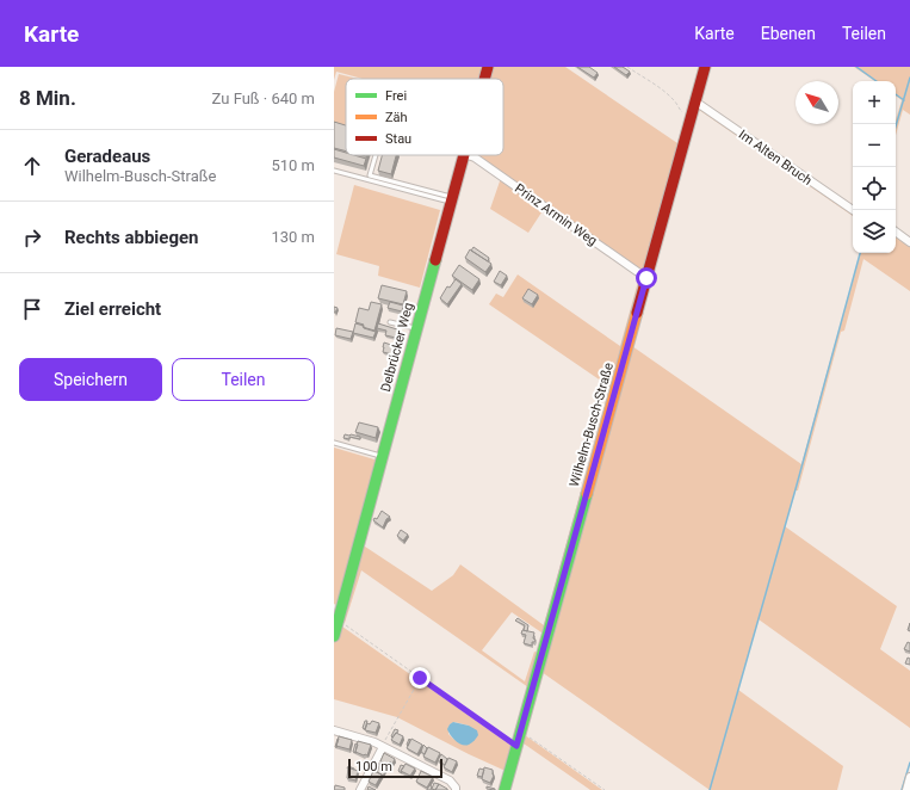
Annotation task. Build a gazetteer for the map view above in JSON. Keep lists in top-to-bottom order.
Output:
{
  "streets": {
    "street": [
      "Im Alten Bruch",
      "Prinz Armin Weg",
      "Delbrücker Weg",
      "Wilhelm-Busch-Straße"
    ]
  },
  "crossings": [
    ["Im Alten Bruch", "Wilhelm-Busch-Straße"],
    ["Prinz Armin Weg", "Delbrücker Weg"],
    ["Prinz Armin Weg", "Wilhelm-Busch-Straße"]
  ],
  "legend": ["Frei", "Zäh", "Stau"],
  "scale_bar": "100 m",
  "north": "top left",
  "page": {
    "header": "Karte",
    "nav": ["Karte", "Ebenen", "Teilen"],
    "heading": ["8 Min.", "Zu Fuß · 640 m"],
    "map_buttons": ["+", "−"],
    "list": [
      ["Geradeaus", "Wilhelm-Busch-Straße", "510 m"],
      ["Rechts abbiegen", "130 m"],
      "Ziel erreicht"
    ],
    "buttons": ["Speichern", "Teilen"],
    "scale": "100 m"
  }
}
